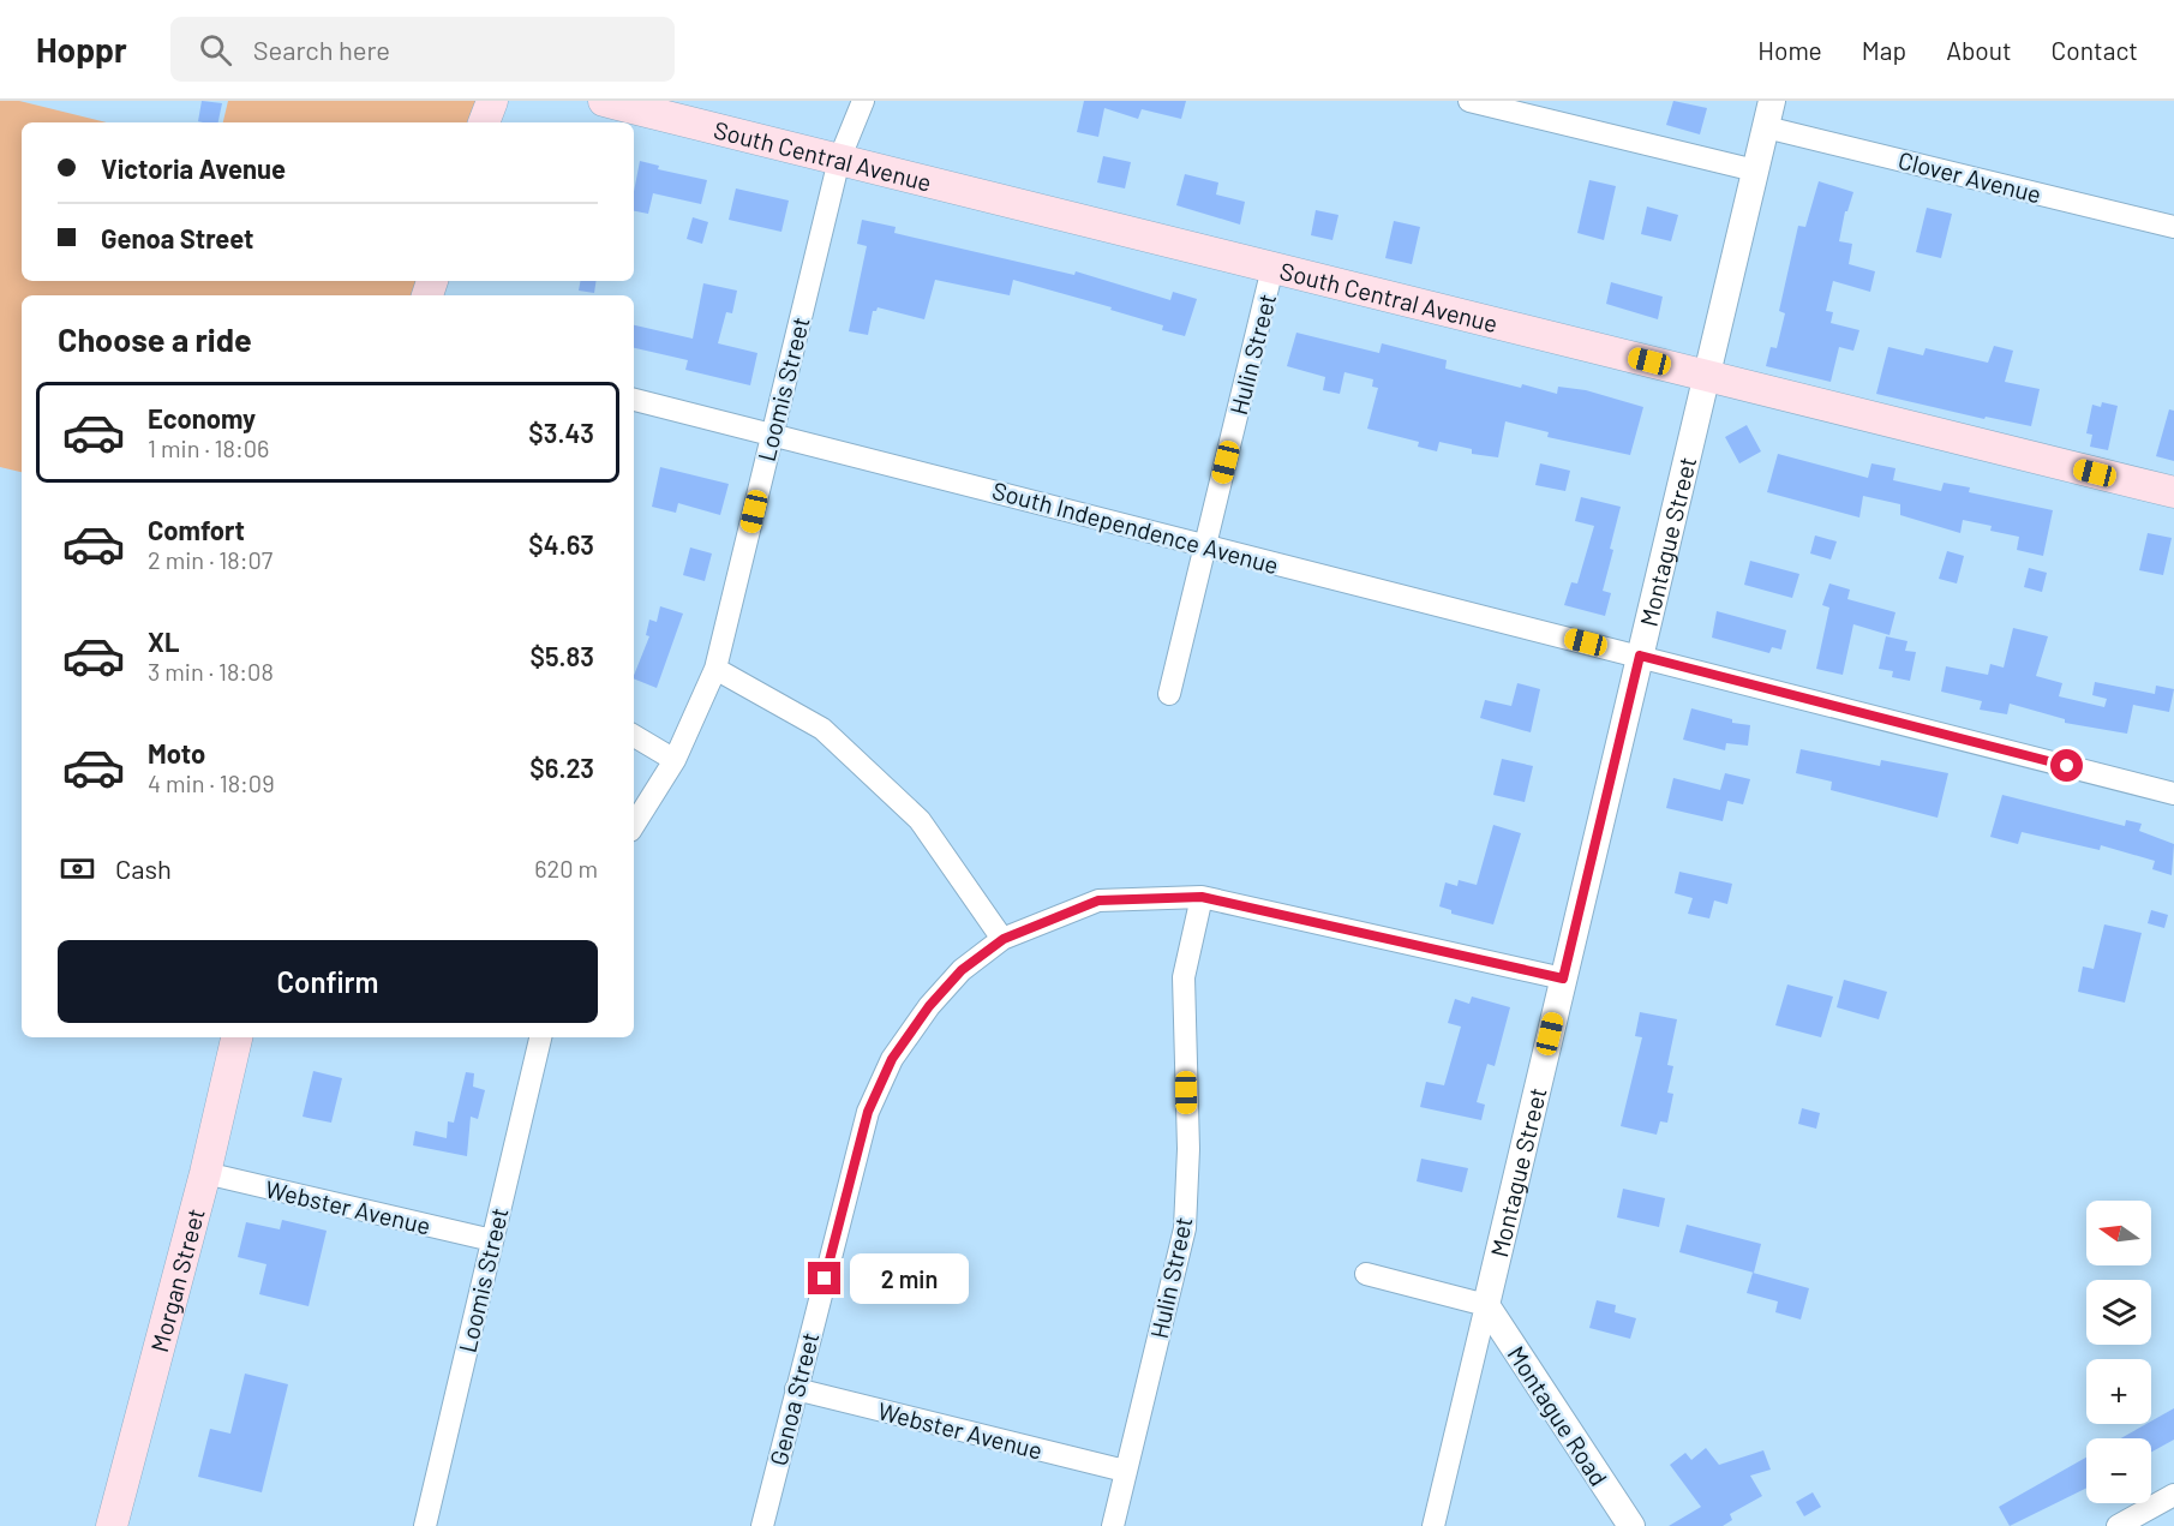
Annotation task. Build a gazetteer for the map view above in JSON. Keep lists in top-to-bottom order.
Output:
{
  "streets": {
    "main road": ["South Central Avenue", "Morgan Street"],
    "street": [
      "Clover Avenue",
      "Hulin Street",
      "Loomis Street",
      "South Independence Avenue",
      "Montague Street",
      "Webster Avenue",
      "Genoa Street",
      "Montague Road"
    ]
  },
  "crossings": [
    ["South Central Avenue", "Hulin Street"],
    ["South Central Avenue", "Loomis Street"],
    ["South Central Avenue", "Montague Street"],
    ["Clover Avenue", "Montague Street"],
    ["Hulin Street", "South Independence Avenue"],
    ["Hulin Street", "Webster Avenue"],
    ["Hulin Street", "Genoa Street"],
    ["Loomis Street", "South Independence Avenue"],
    ["Loomis Street", "Webster Avenue"],
    ["South Independence Avenue", "Montague Street"],
    ["Montague Street", "Genoa Street"],
    ["Montague Street", "Montague Road"],
    ["Webster Avenue", "Morgan Street"],
    ["Webster Avenue", "Genoa Street"]
  ],
  "north": "left",
  "page": {
    "header": "Hoppr",
    "search": "Search here",
    "nav": [
      "Home",
      "Map",
      "About",
      "Contact"
    ],
    "banner": ["Victoria Avenue", "Genoa Street"],
    "heading": "Choose a ride",
    "list": [
      {
        "name": "Economy",
        "note": "1 min · 18:06",
        "value": "$3.43"
      },
      {
        "name": "Comfort",
        "note": "2 min · 18:07",
        "value": "$4.63"
      },
      {
        "name": "XL",
        "note": "3 min · 18:08",
        "value": "$5.83"
      },
      {
        "name": "Moto",
        "note": "4 min · 18:09",
        "value": "$6.23"
      }
    ],
    "pay": ["Cash", "620 m"],
    "buttons": "Confirm",
    "map_buttons": ["+", "−"],
    "bubble": "2 min"
  }
}
